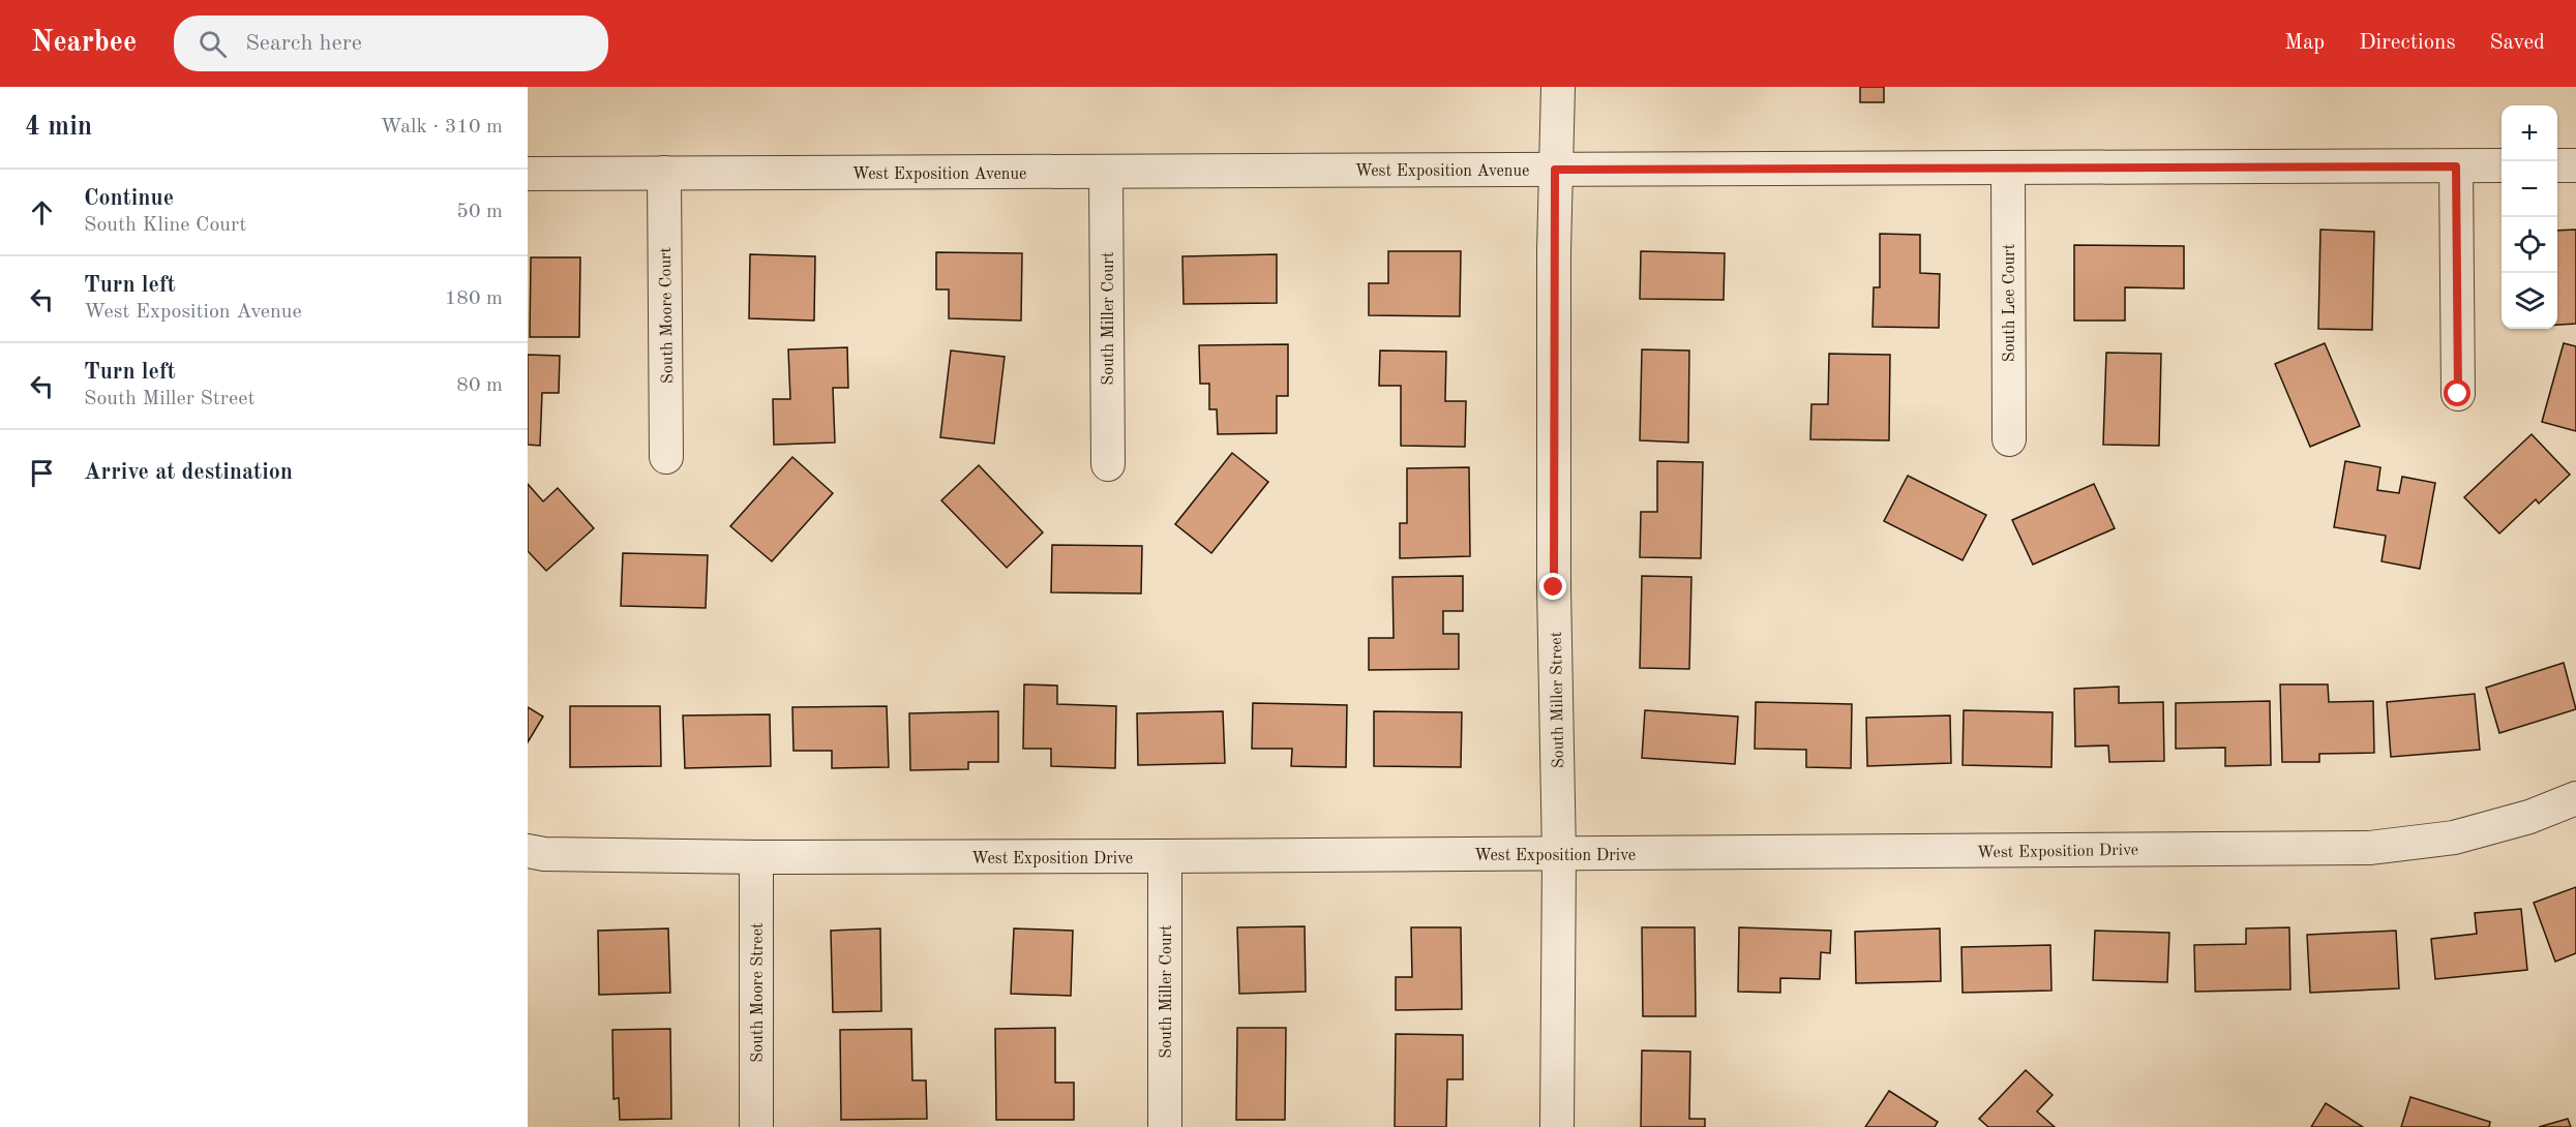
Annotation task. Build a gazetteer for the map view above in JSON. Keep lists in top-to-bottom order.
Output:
{
  "streets": {
    "street": [
      "West Exposition Avenue",
      "South Lee Court",
      "South Moore Court",
      "South Miller Court",
      "South Miller Street",
      "West Exposition Drive",
      "South Moore Street"
    ]
  },
  "crossings": [
    ["West Exposition Avenue", "South Lee Court"],
    ["West Exposition Avenue", "South Moore Court"],
    ["West Exposition Avenue", "South Miller Court"],
    ["West Exposition Avenue", "South Miller Street"],
    ["South Miller Court", "West Exposition Drive"],
    ["South Miller Street", "West Exposition Drive"],
    ["West Exposition Drive", "South Moore Street"]
  ],
  "page": {
    "header": "Nearbee",
    "search": "Search here",
    "nav": ["Map", "Directions", "Saved"],
    "heading": ["4 min", "Walk · 310 m"],
    "map_buttons": ["+", "−"],
    "list": [
      ["Continue", "South Kline Court", "50 m"],
      ["Turn left", "West Exposition Avenue", "180 m"],
      ["Turn left", "South Miller Street", "80 m"],
      "Arrive at destination"
    ]
  }
}
